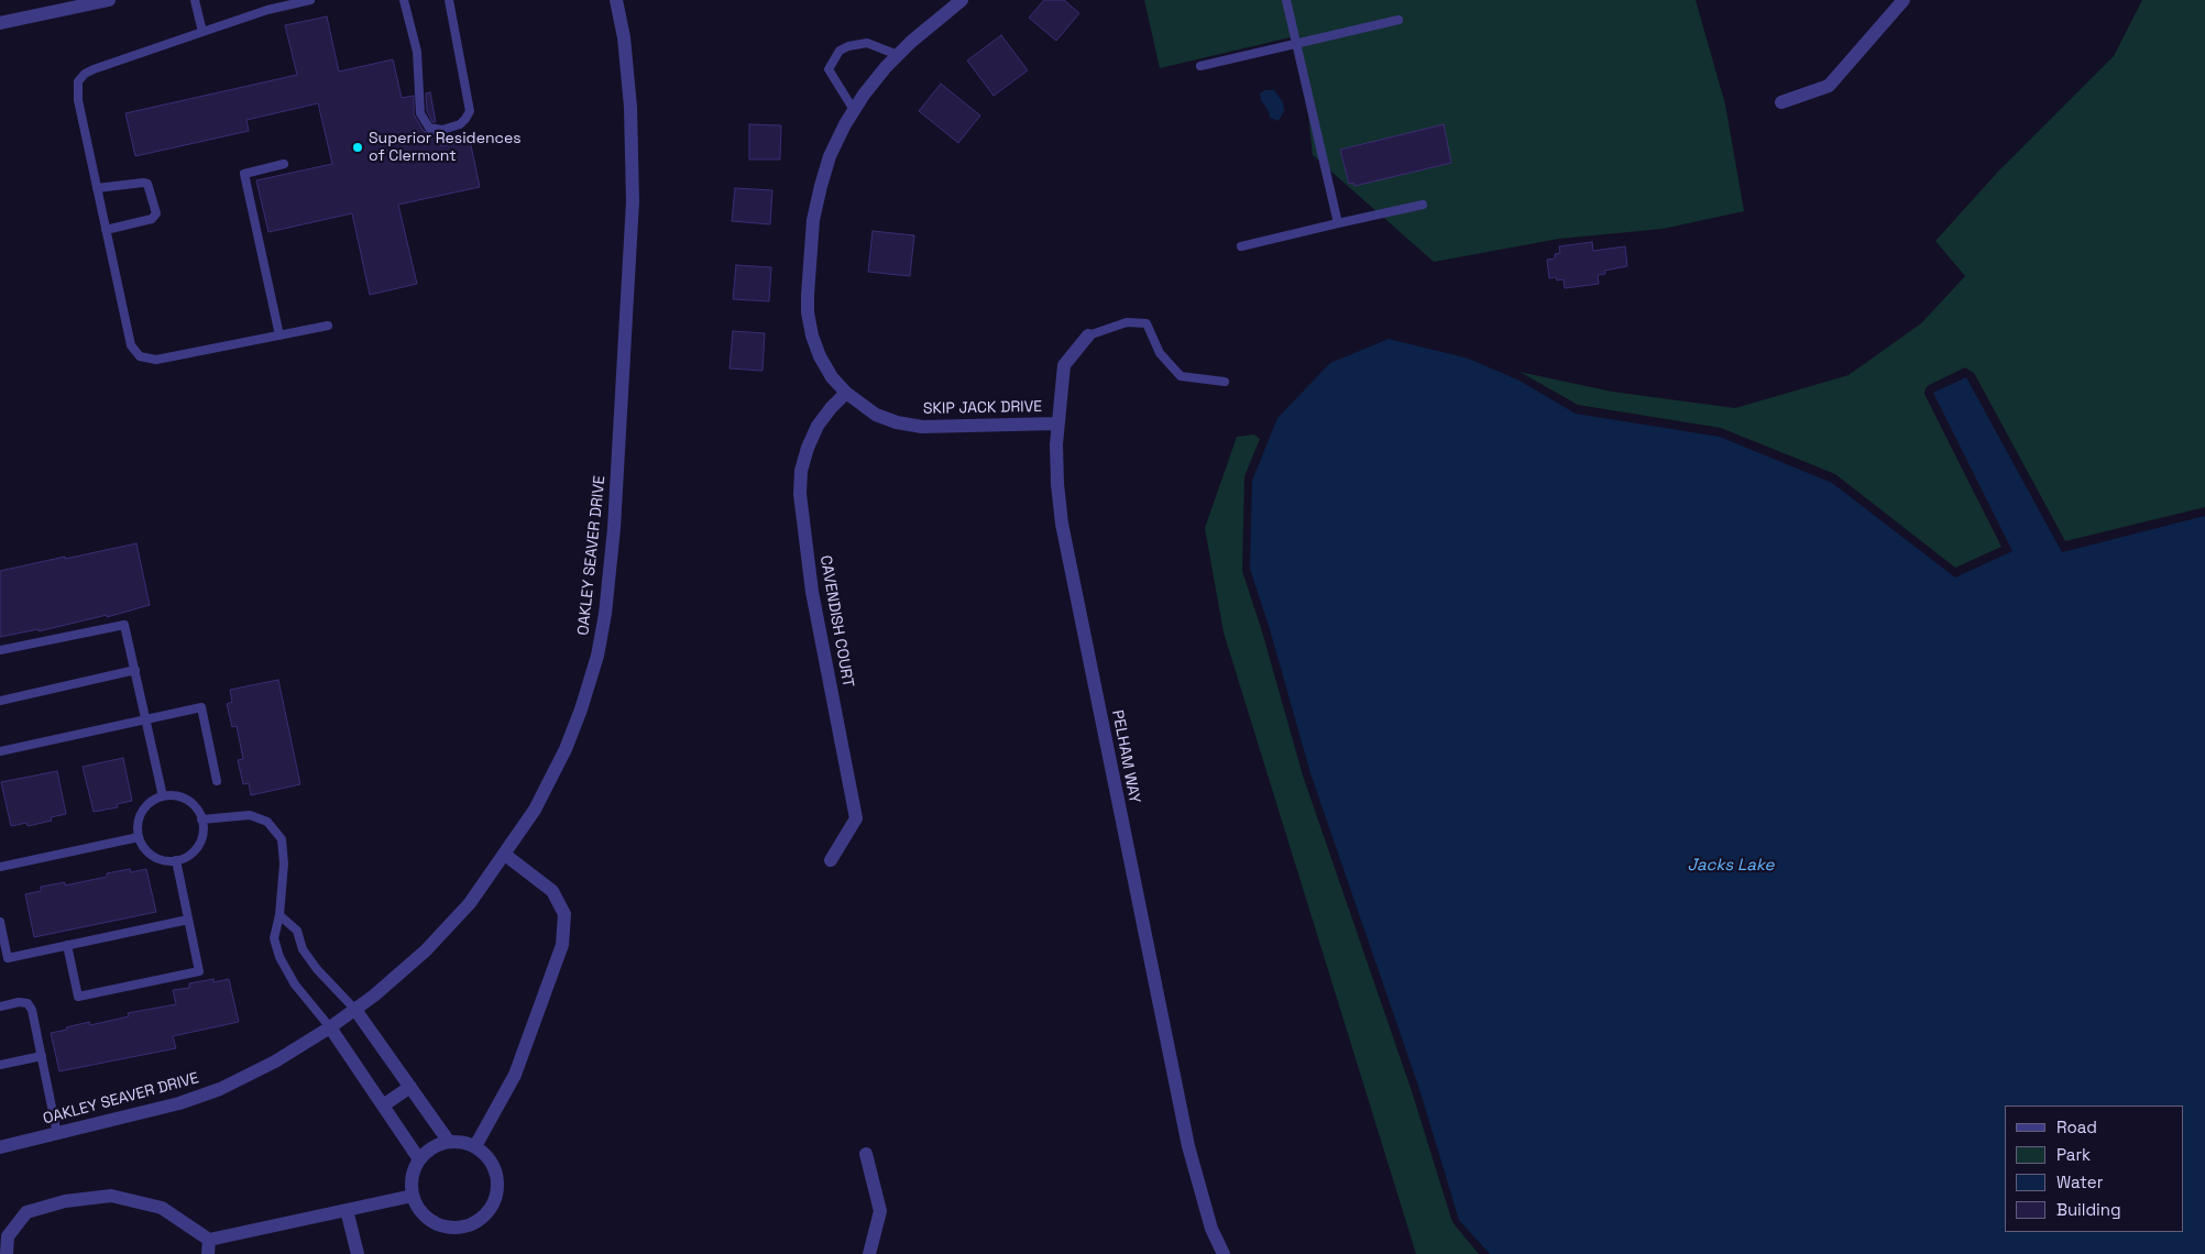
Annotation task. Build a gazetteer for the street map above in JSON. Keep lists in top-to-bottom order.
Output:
{
  "streets": {
    "street": [
      "SKIP JACK DRIVE",
      "OAKLEY SEAVER DRIVE",
      "CAVENDISH COURT",
      "PELHAM WAY"
    ]
  },
  "crossings": [
    ["SKIP JACK DRIVE", "CAVENDISH COURT"],
    ["SKIP JACK DRIVE", "PELHAM WAY"]
  ],
  "water": ["Jacks Lake"],
  "places": ["Superior Residences of Clermont"],
  "legend": [
    "Road",
    "Park",
    "Water",
    "Building"
  ]
}
